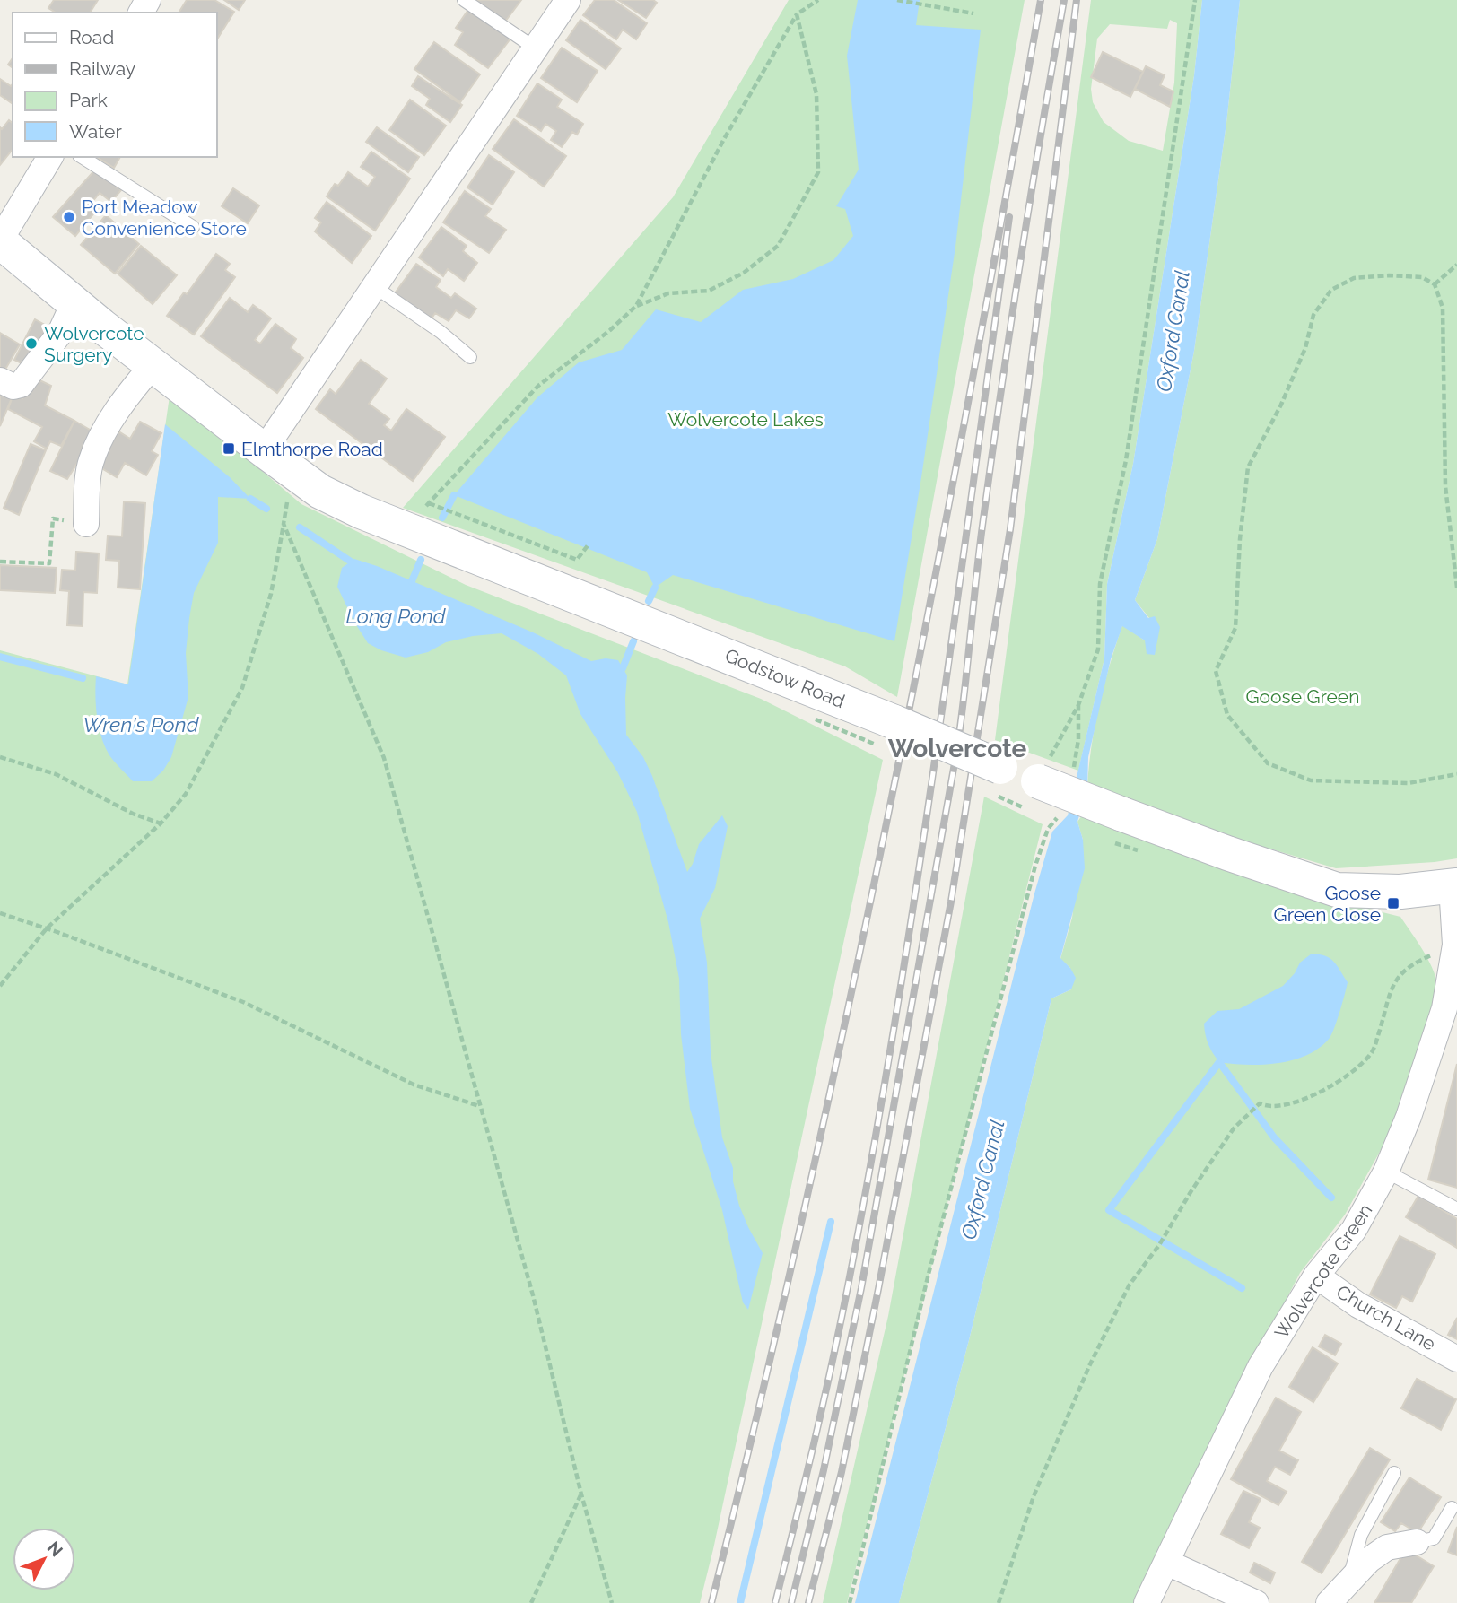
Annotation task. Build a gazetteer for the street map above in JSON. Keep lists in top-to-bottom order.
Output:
{
  "streets": {
    "street": ["Godstow Road", "Wolvercote Green", "Church Lane"]
  },
  "crossings": [
    ["Godstow Road", "Wolvercote Green"],
    ["Wolvercote Green", "Church Lane"]
  ],
  "districts": ["Wolvercote"],
  "water": ["Oxford Canal", "Long Pond", "Wren's Pond"],
  "parks": ["Wolvercote Lakes", "Goose Green"],
  "places": {
    "other": ["Port Meadow Convenience Store", "Wolvercote Surgery"],
    "transit": ["Elmthorpe Road", "Goose Green Close"]
  },
  "legend": [
    "Road",
    "Railway",
    "Park",
    "Water"
  ],
  "north": "top right"
}
